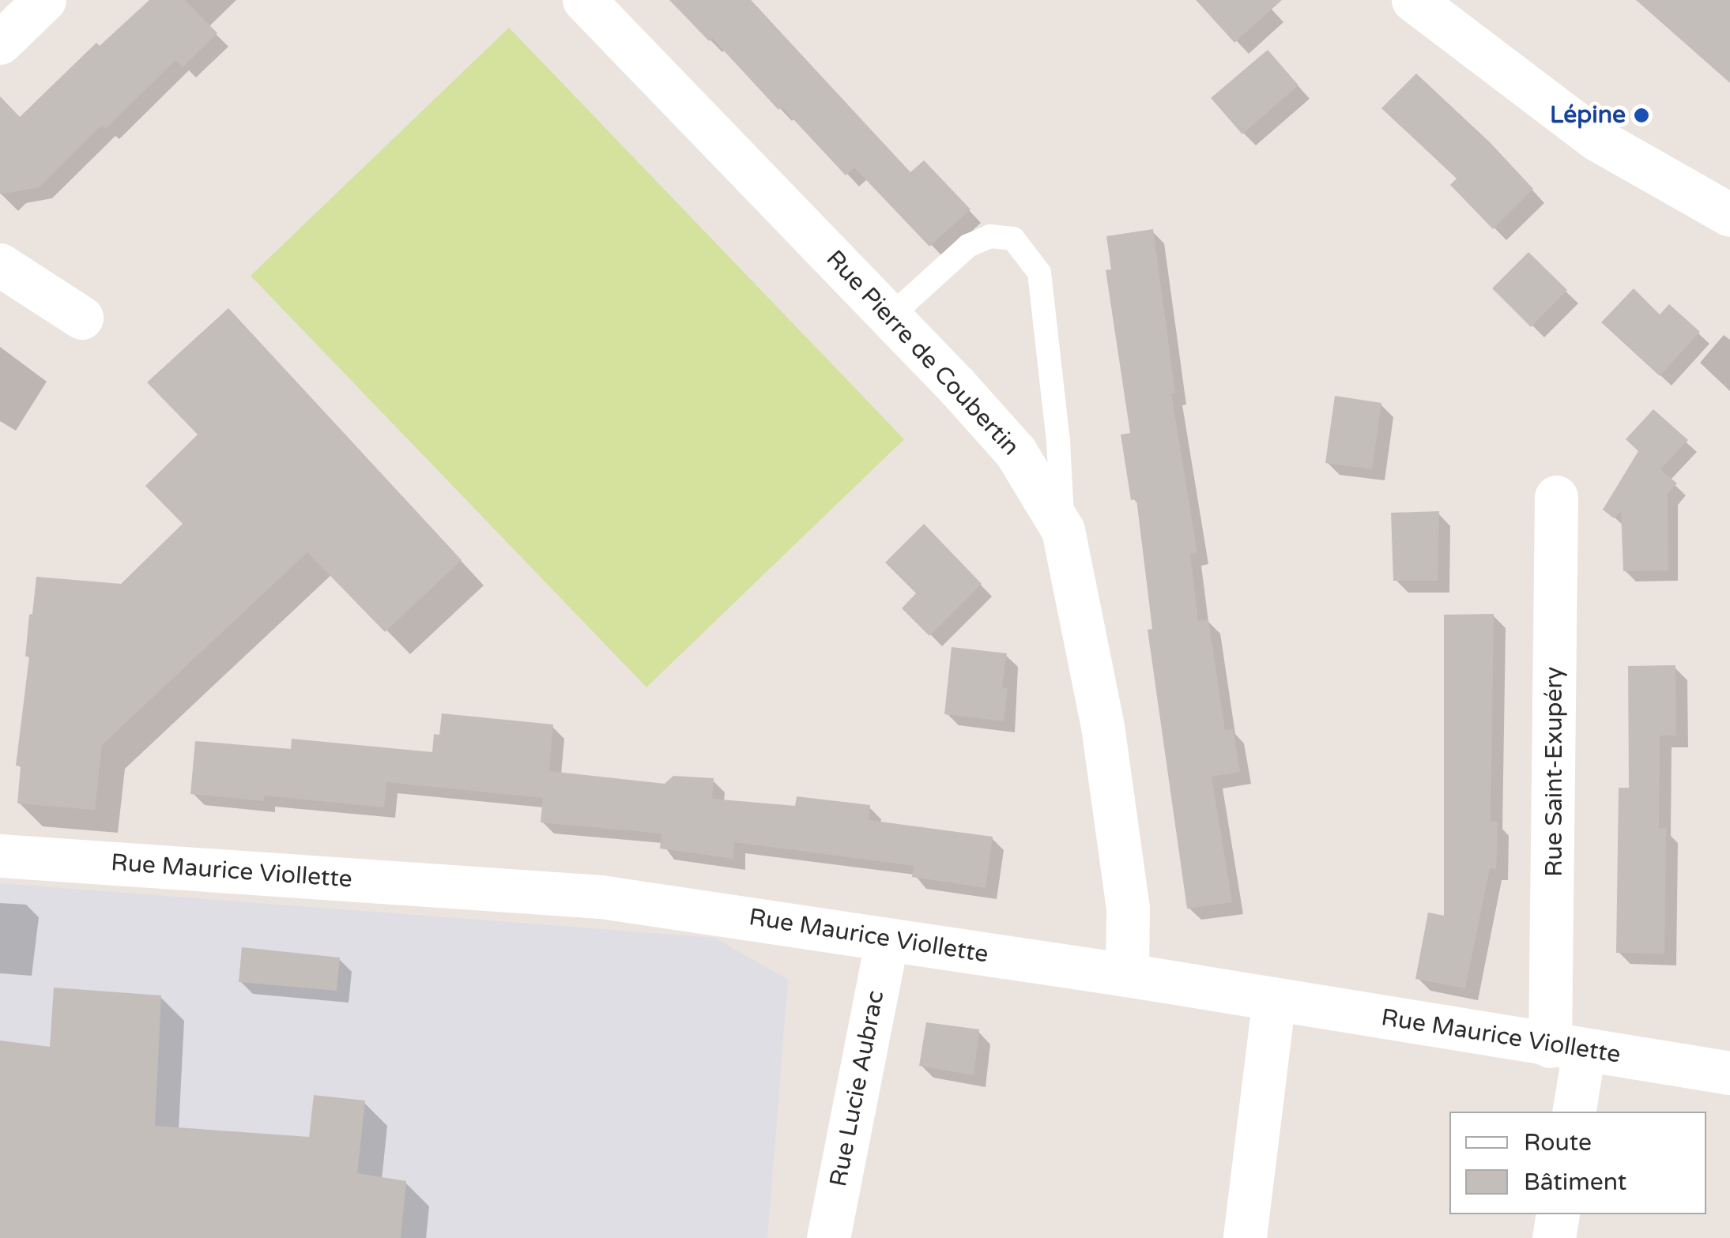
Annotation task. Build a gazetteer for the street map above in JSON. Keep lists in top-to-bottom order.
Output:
{
  "streets": {
    "street": [
      "Rue Pierre de Coubertin",
      "Rue Saint-Exupéry",
      "Rue Maurice Viollette",
      "Rue Lucie Aubrac"
    ]
  },
  "crossings": [
    ["Rue Pierre de Coubertin", "Rue Maurice Viollette"],
    ["Rue Saint-Exupéry", "Rue Maurice Viollette"],
    ["Rue Maurice Viollette", "Rue Lucie Aubrac"]
  ],
  "places": ["Lépine"],
  "legend": ["Route", "Bâtiment"]
}
